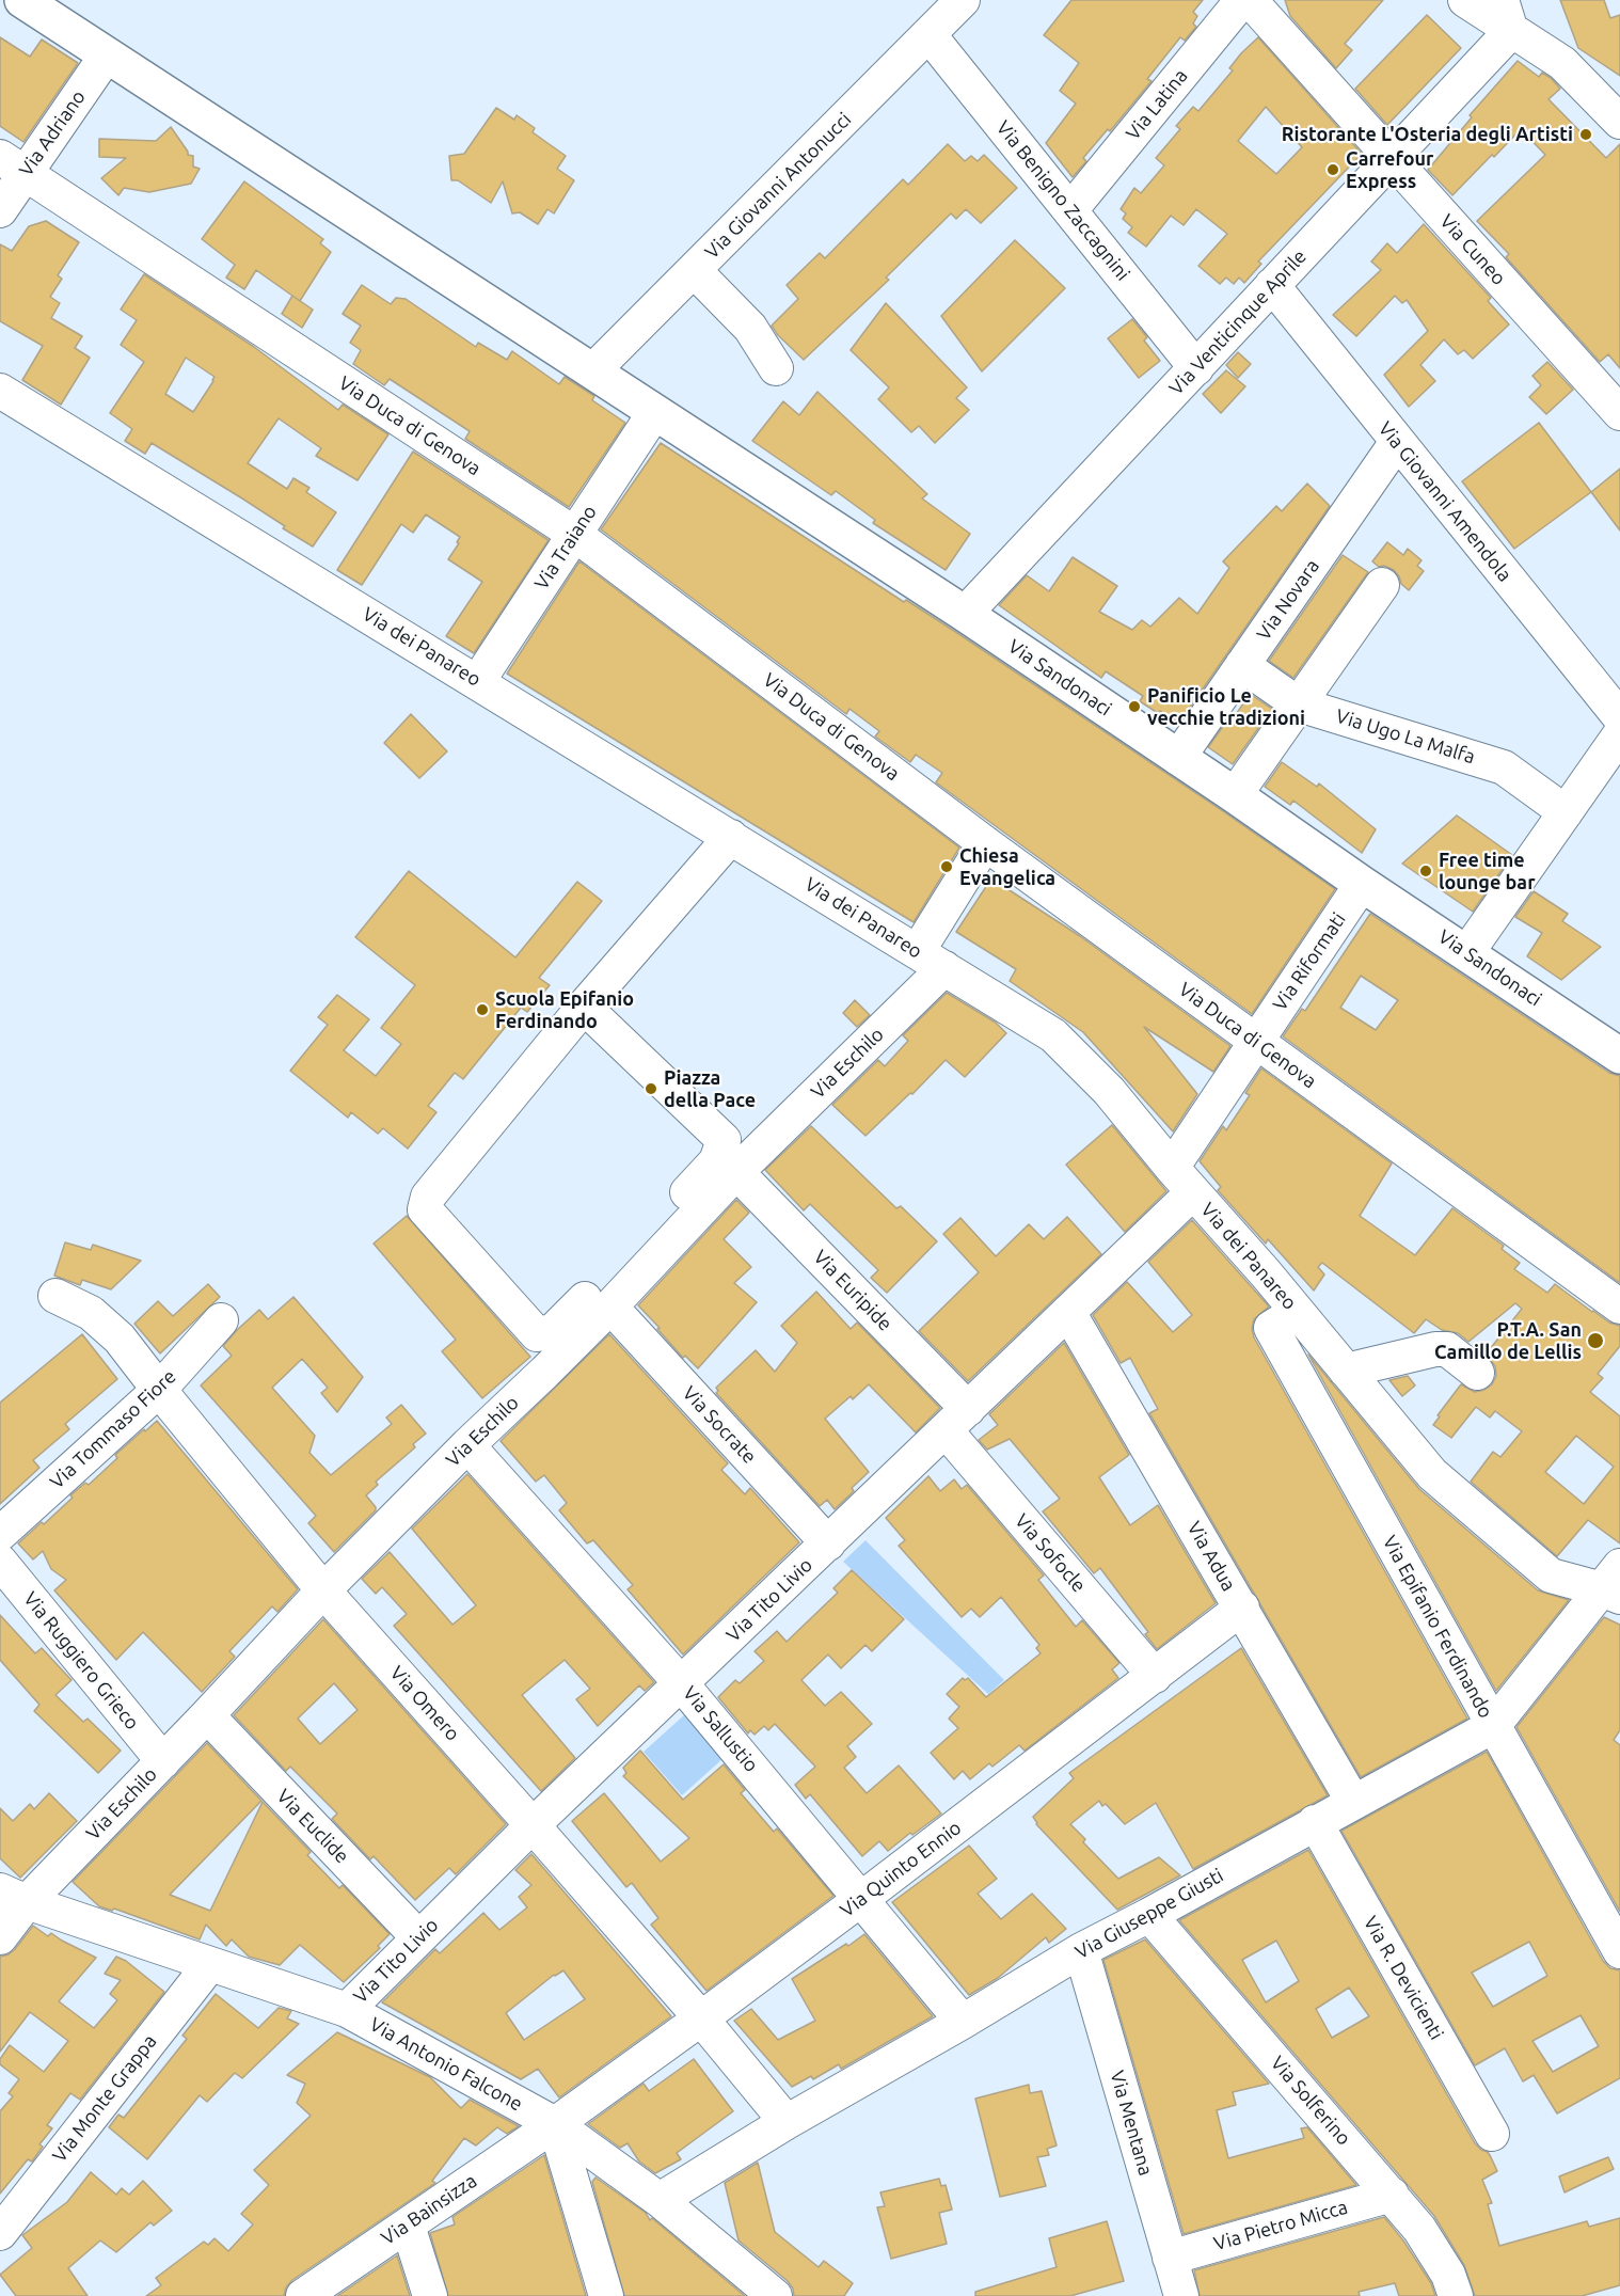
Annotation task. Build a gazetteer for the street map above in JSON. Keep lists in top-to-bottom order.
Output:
{
  "streets": {
    "main road": ["Via Sandonaci"],
    "street": [
      "Via Latina",
      "Via Adriano",
      "Via Giovanni Antonucci",
      "Via Benigno Zaccagnini",
      "Via Cuneo",
      "Via Venticinque Aprile",
      "Via Duca di Genova",
      "Via Giovanni Amendola",
      "Via Traiano",
      "Via Novara",
      "Via dei Panareo",
      "Via Ugo La Malfa",
      "Via Riformati",
      "Via Eschilo",
      "Via Euripide",
      "Via Socrate",
      "Via Tommaso Fiore",
      "Via Sofocle",
      "Via Adua",
      "Via Tito Livio",
      "Via Epifanio Ferdinando",
      "Via Ruggiero Grieco",
      "Via Omero",
      "Via Sallustio",
      "Via Euclide",
      "Via Quinto Ennio",
      "Via Giuseppe Giusti",
      "Via R. Devicienti",
      "Via Antonio Falcone",
      "Via Monte Grappa",
      "Via Solferino",
      "Via Mentana",
      "Via Bainsizza",
      "Via Pietro Micca"
    ]
  },
  "crossings": [
    ["Via Latina", "Via Benigno Zaccagnini"],
    ["Via Adriano", "Via Duca di Genova"],
    ["Via Adriano", "Via Sandonaci"],
    ["Via Giovanni Antonucci", "Via Benigno Zaccagnini"],
    ["Via Giovanni Antonucci", "Via Sandonaci"],
    ["Via Benigno Zaccagnini", "Via Venticinque Aprile"],
    ["Via Cuneo", "Via Venticinque Aprile"],
    ["Via Venticinque Aprile", "Via Giovanni Amendola"],
    ["Via Venticinque Aprile", "Via Sandonaci"],
    ["Via Duca di Genova", "Via Traiano"],
    ["Via Duca di Genova", "Via Riformati"],
    ["Via Duca di Genova", "Via Eschilo"],
    ["Via Giovanni Amendola", "Via Novara"],
    ["Via Traiano", "Via dei Panareo"],
    ["Via Traiano", "Via Sandonaci"],
    ["Via Novara", "Via Sandonaci"],
    ["Via Novara", "Via Ugo La Malfa"],
    ["Via dei Panareo", "Via Riformati"],
    ["Via dei Panareo", "Via Eschilo"],
    ["Via dei Panareo", "Via Tito Livio"],
    ["Via dei Panareo", "Via Epifanio Ferdinando"],
    ["Via dei Panareo", "Via Giuseppe Giusti"],
    ["Via Sandonaci", "Via Riformati"],
    ["Via Eschilo", "Via Euripide"],
    ["Via Eschilo", "Via Socrate"],
    ["Via Eschilo", "Via Ruggiero Grieco"],
    ["Via Eschilo", "Via Omero"],
    ["Via Eschilo", "Via Sallustio"],
    ["Via Eschilo", "Via Euclide"],
    ["Via Eschilo", "Via Antonio Falcone"],
    ["Via Euripide", "Via Sofocle"],
    ["Via Euripide", "Via Tito Livio"],
    ["Via Socrate", "Via Tito Livio"],
    ["Via Tommaso Fiore", "Via Omero"],
    ["Via Sofocle", "Via Tito Livio"],
    ["Via Sofocle", "Via Quinto Ennio"],
    ["Via Adua", "Via Tito Livio"],
    ["Via Adua", "Via Quinto Ennio"],
    ["Via Adua", "Via Giuseppe Giusti"],
    ["Via Tito Livio", "Via Omero"],
    ["Via Tito Livio", "Via Sallustio"],
    ["Via Tito Livio", "Via Euclide"],
    ["Via Tito Livio", "Via Antonio Falcone"],
    ["Via Epifanio Ferdinando", "Via Giuseppe Giusti"],
    ["Via Omero", "Via Quinto Ennio"],
    ["Via Omero", "Via Giuseppe Giusti"],
    ["Via Sallustio", "Via Quinto Ennio"],
    ["Via Sallustio", "Via Giuseppe Giusti"],
    ["Via Quinto Ennio", "Via Antonio Falcone"],
    ["Via Quinto Ennio", "Via Bainsizza"],
    ["Via Giuseppe Giusti", "Via R. Devicienti"],
    ["Via Giuseppe Giusti", "Via Antonio Falcone"],
    ["Via Giuseppe Giusti", "Via Solferino"],
    ["Via Giuseppe Giusti", "Via Mentana"],
    ["Via Antonio Falcone", "Via Monte Grappa"],
    ["Via Antonio Falcone", "Via Bainsizza"],
    ["Via Solferino", "Via Pietro Micca"],
    ["Via Mentana", "Via Pietro Micca"]
  ],
  "places": [
    "Ristorante L'Osteria degli Artisti",
    "Carrefour Express",
    "Panificio Le vecchie tradizioni",
    "Chiesa Evangelica",
    "Free time lounge bar",
    "Scuola Epifanio Ferdinando",
    "Piazza della Pace",
    "P.T.A. San Camillo de Lellis"
  ]
}
